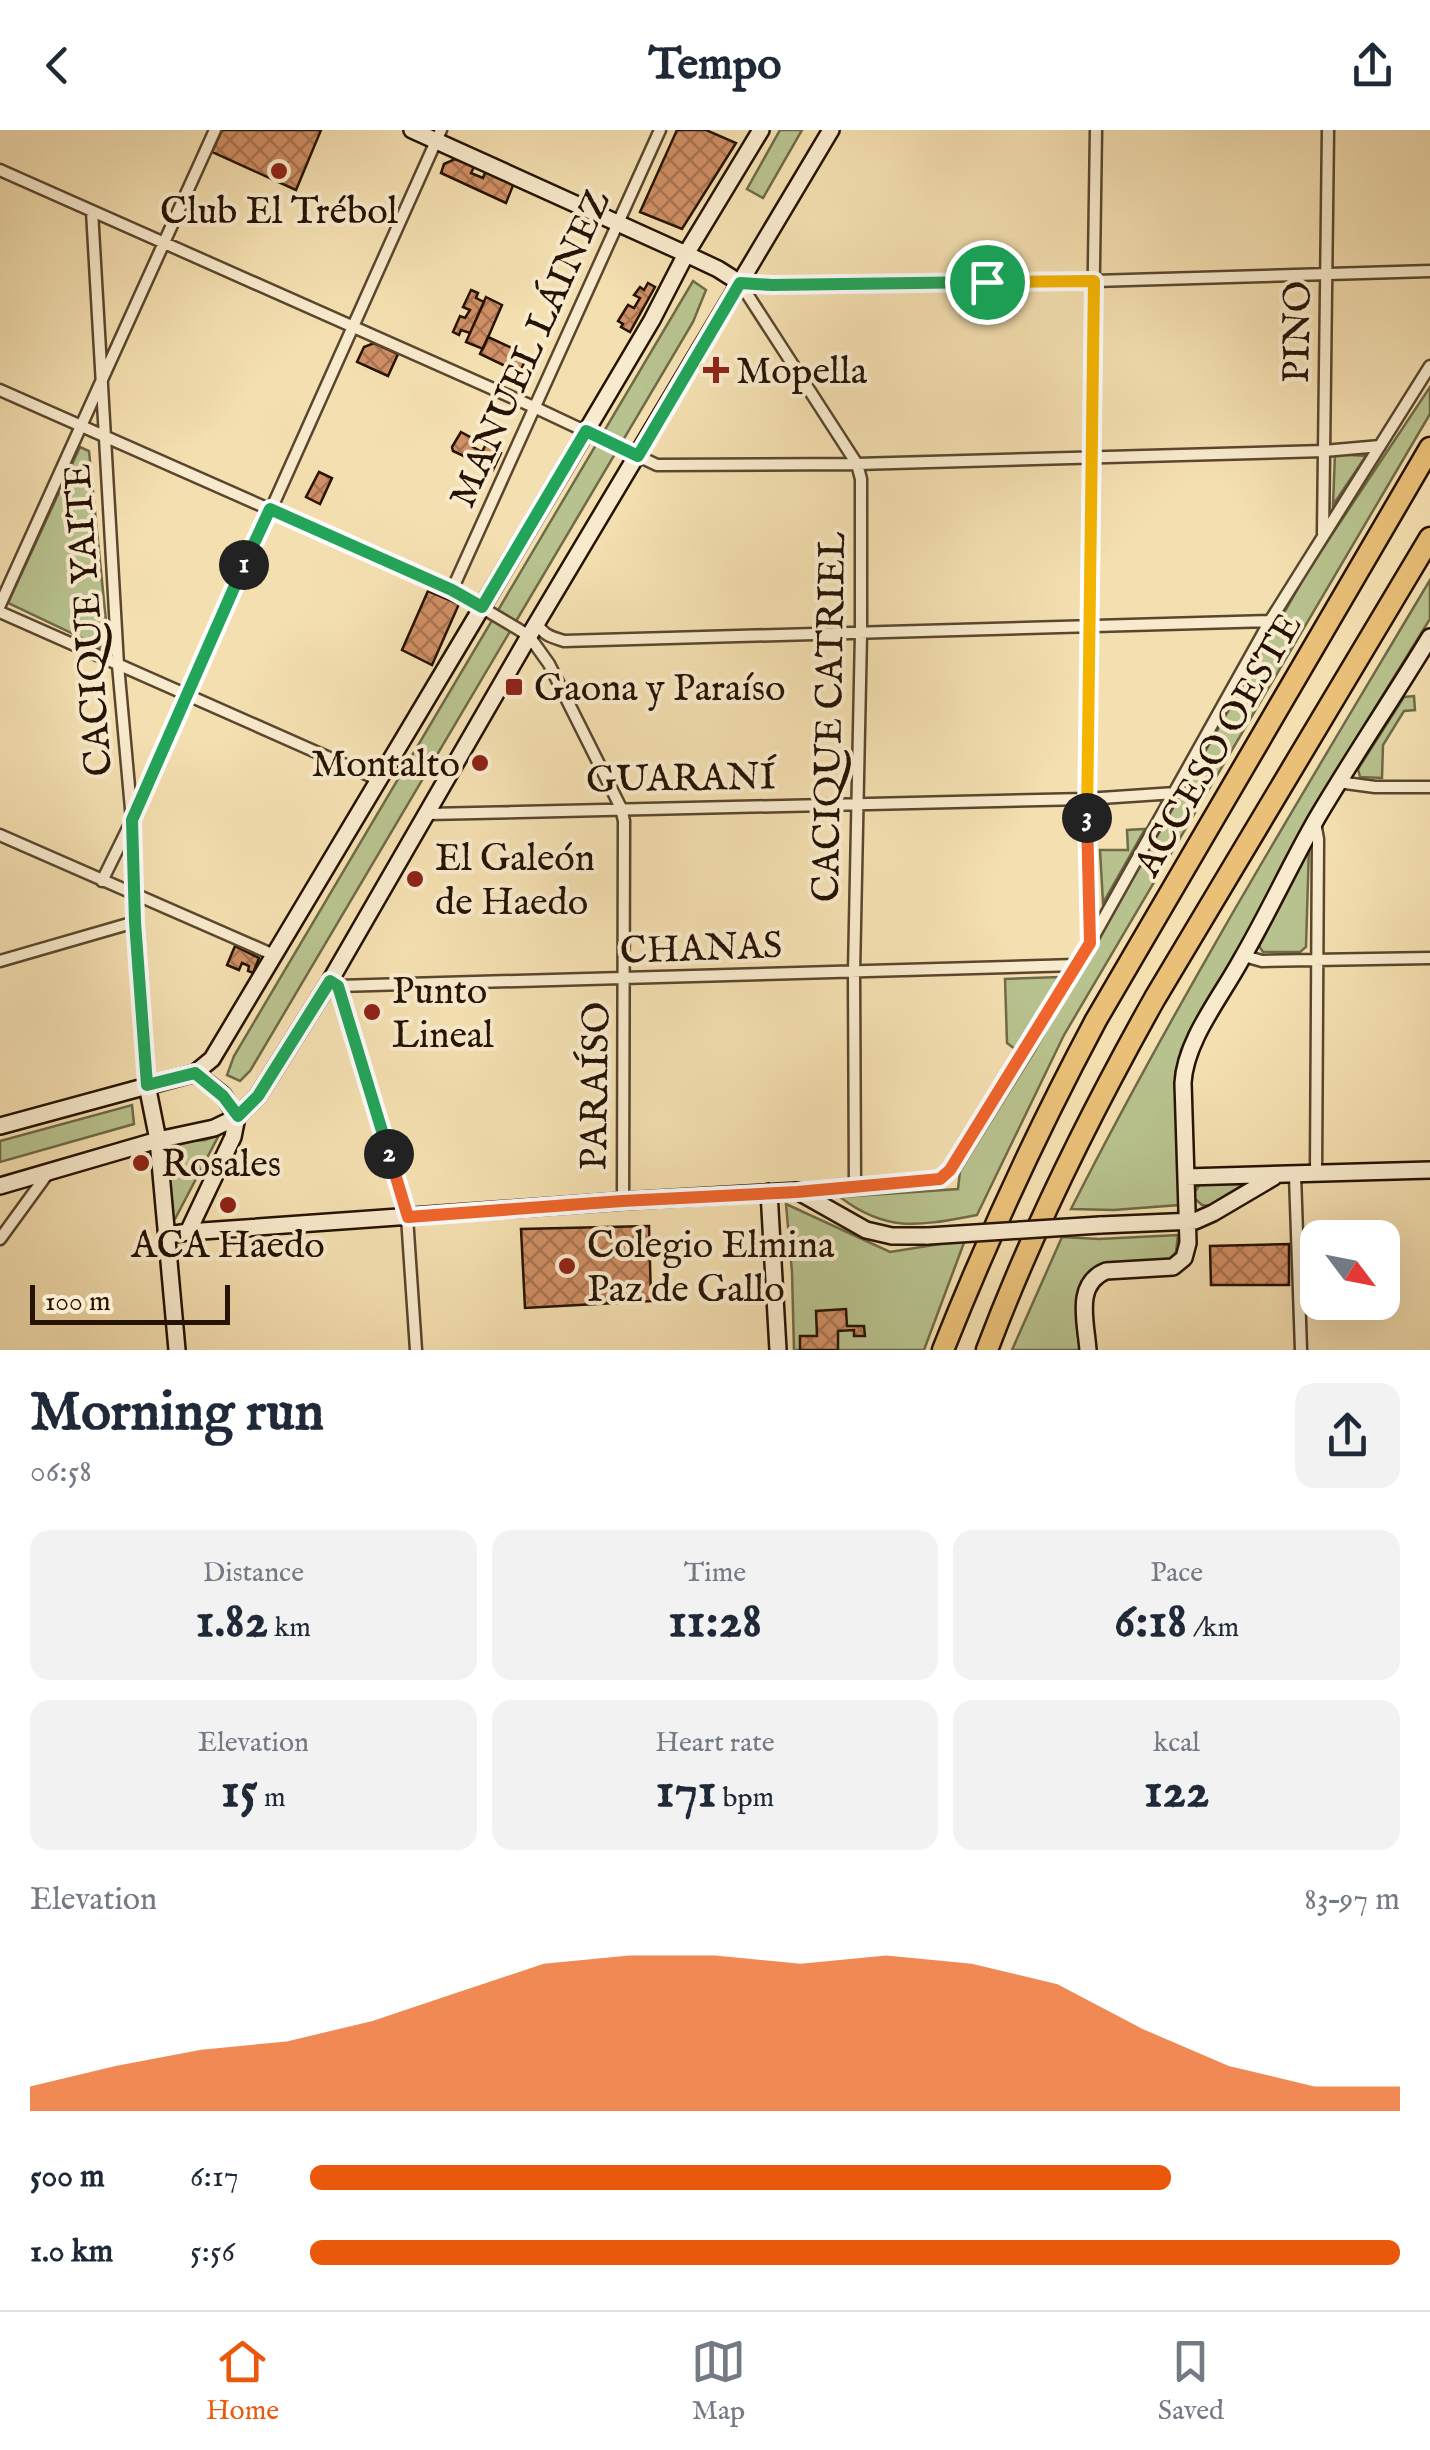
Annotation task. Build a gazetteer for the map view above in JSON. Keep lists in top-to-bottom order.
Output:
{
  "streets": {
    "highway": ["ACCESO OESTE"],
    "street": [
      "PINO",
      "MANUEL LÁINEZ",
      "CACIQUE YAITE",
      "CACIQUE CATRIEL",
      "GUARANÍ",
      "CHANAS",
      "PARAÍSO"
    ]
  },
  "crossings": [
    ["CACIQUE CATRIEL", "GUARANÍ"],
    ["CACIQUE CATRIEL", "CHANAS"],
    ["GUARANÍ", "PARAÍSO"],
    ["CHANAS", "PARAÍSO"]
  ],
  "places": {
    "other": [
      "Club El Trébol",
      "Montalto",
      "El Galeón de Haedo",
      "Punto Lineal",
      "Rosales",
      "ACA Haedo",
      "Colegio Elmina Paz de Gallo"
    ],
    "health": ["Mopella"],
    "transit": ["Gaona y Paraíso"]
  },
  "scale_bar": "100 m",
  "north": "bottom right",
  "page": {
    "header": "Tempo",
    "pins": ["1", "3", "2"],
    "scale": "100 m",
    "heading": ["Morning run", "06:58"],
    "stats": [
      ["Distance", "1.82 km"],
      ["Time", "11:28"],
      ["Pace", "6:18 /km"],
      ["Elevation", "15 m"],
      ["Heart rate", "171 bpm"],
      ["kcal", "122"]
    ],
    "chart": ["Elevation", "83–97 m"],
    "list": [
      {
        "name": "500 m",
        "note": "6:17"
      },
      {
        "name": "1.0 km",
        "note": "5:56"
      }
    ],
    "tabs": ["Home", "Map", "Saved"]
  }
}
